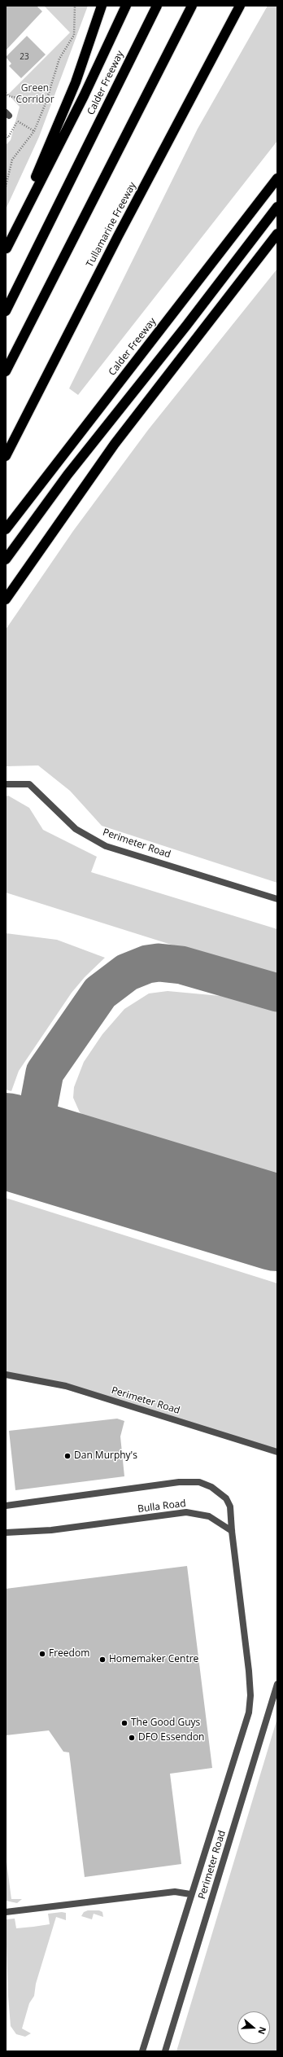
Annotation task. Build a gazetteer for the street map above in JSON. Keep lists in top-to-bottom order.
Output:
{
  "streets": {
    "highway": ["Calder Freeway", "Tullamarine Freeway"],
    "street": ["Perimeter Road", "Bulla Road"]
  },
  "parks": ["Green Corridor"],
  "places": [
    "Dan Murphy's",
    "Freedom",
    "Homemaker Centre",
    "The Good Guys",
    "DFO Essendon"
  ],
  "house_numbers": ["23"],
  "north": "right"
}
